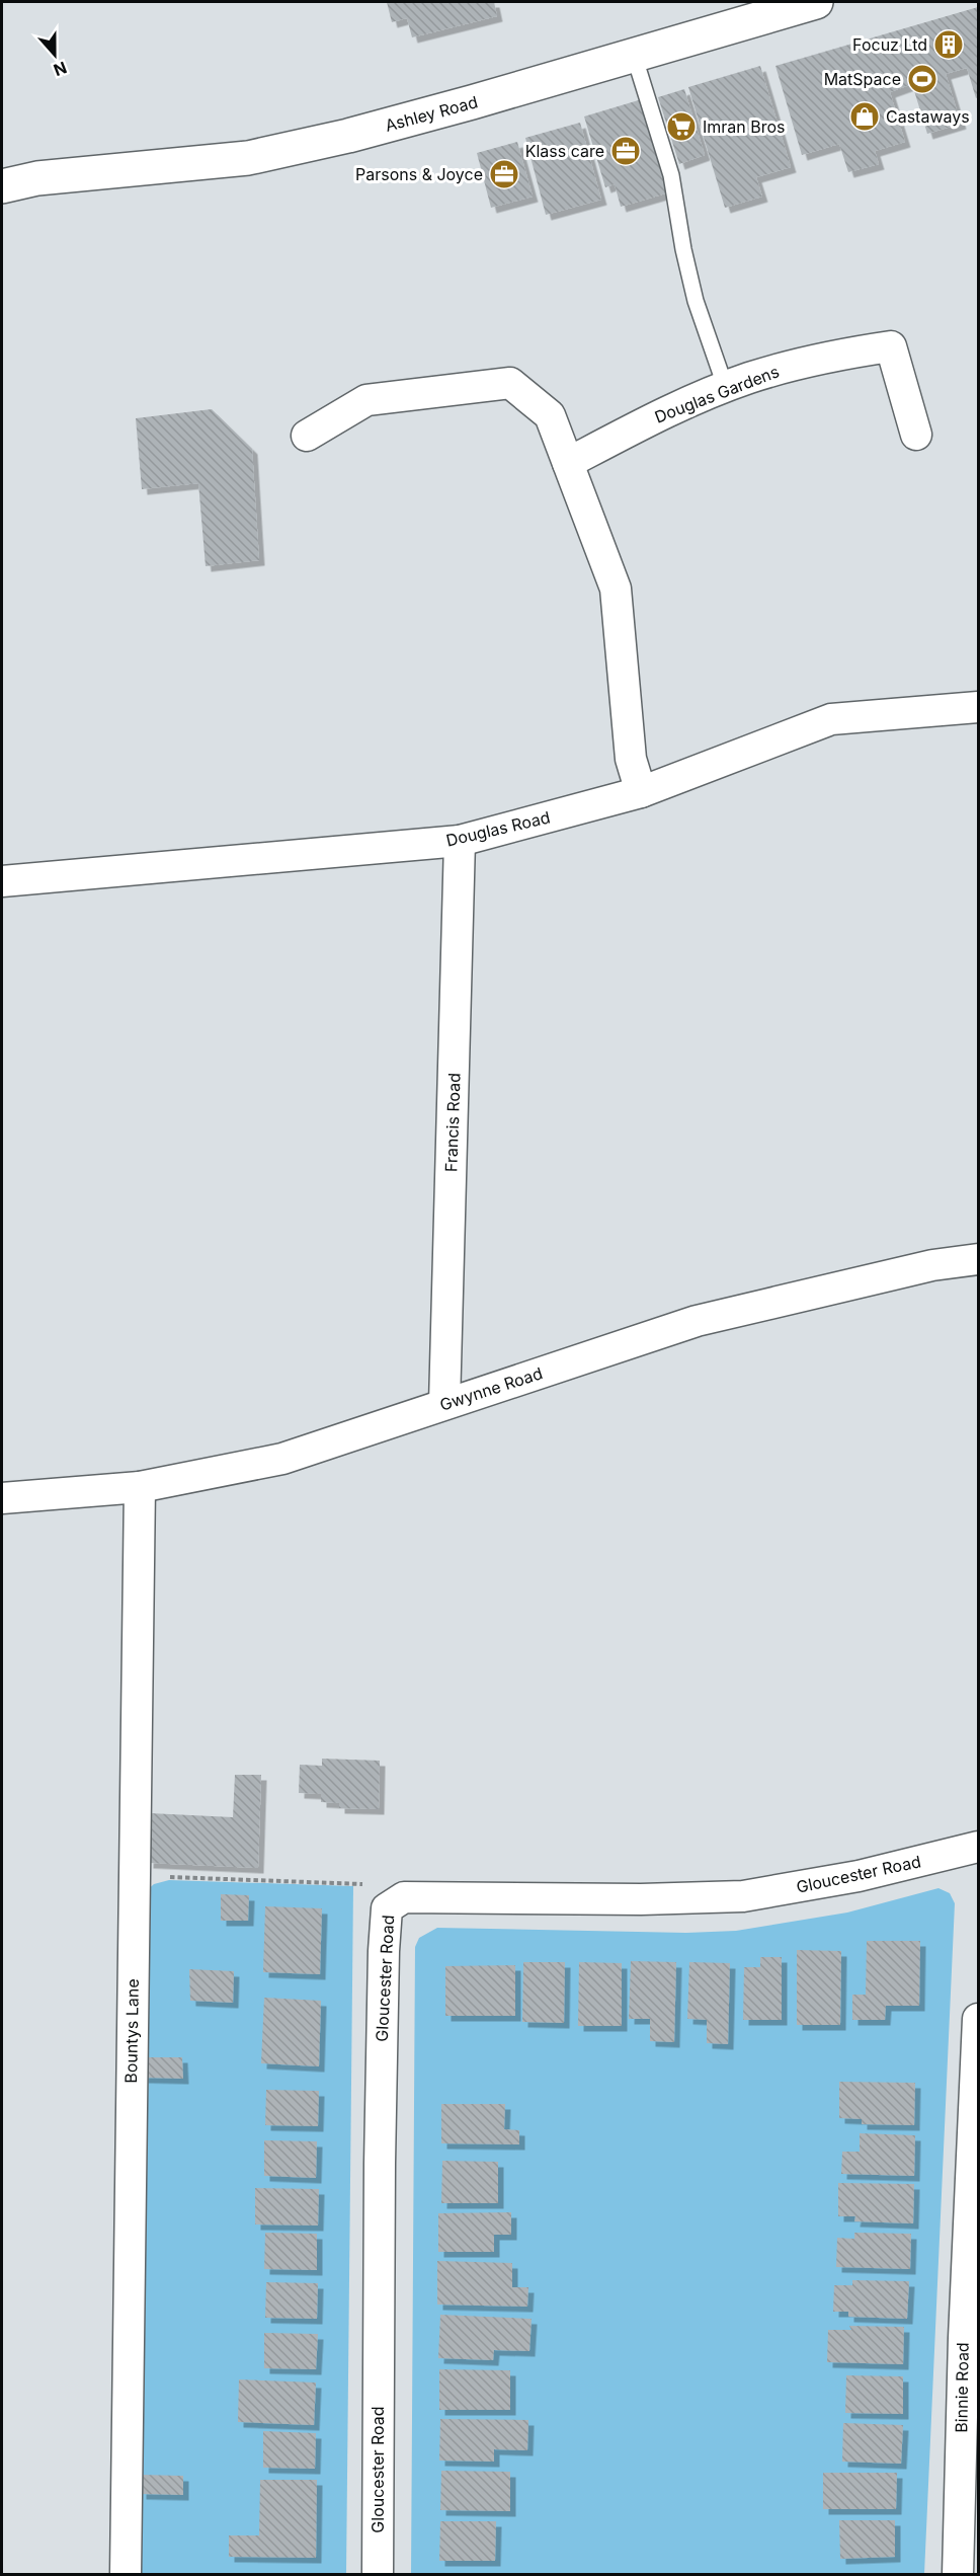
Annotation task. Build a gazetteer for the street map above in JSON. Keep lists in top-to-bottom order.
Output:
{
  "streets": {
    "main road": ["Ashley Road"],
    "street": [
      "Douglas Gardens",
      "Douglas Road",
      "Francis Road",
      "Gwynne Road",
      "Gloucester Road",
      "Bountys Lane",
      "Binnie Road"
    ]
  },
  "crossings": [
    ["Douglas Road", "Francis Road"],
    ["Francis Road", "Gwynne Road"],
    ["Gwynne Road", "Bountys Lane"]
  ],
  "places": {
    "building": ["Focuz Ltd"],
    "sports": ["MatSpace"],
    "shop": ["Castaways"],
    "supermarket": ["Imran Bros"],
    "office": ["Klass care", "Parsons & Joyce"]
  },
  "north": "bottom"
}
